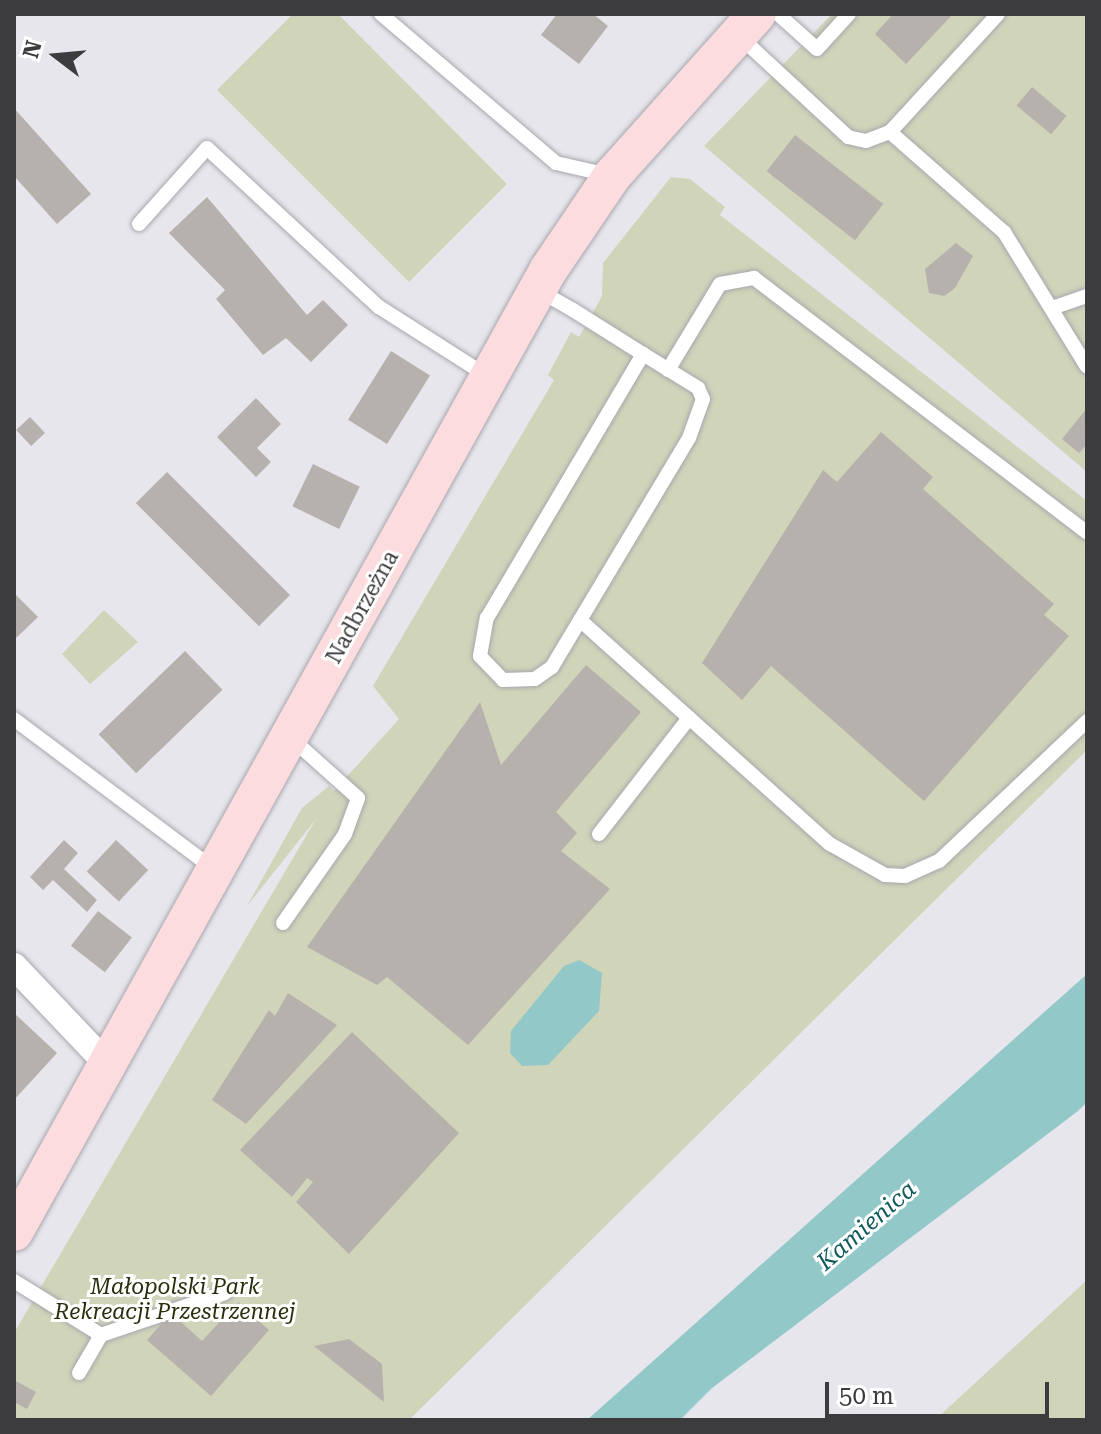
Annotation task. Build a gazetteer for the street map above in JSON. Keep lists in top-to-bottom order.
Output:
{
  "streets": {
    "street": ["Nadbrzeżna"]
  },
  "water": ["Kamienica"],
  "parks": ["Małopolski Park Rekreacji Przestrzennej"],
  "scale_bar": "50 m",
  "north": "left"
}
